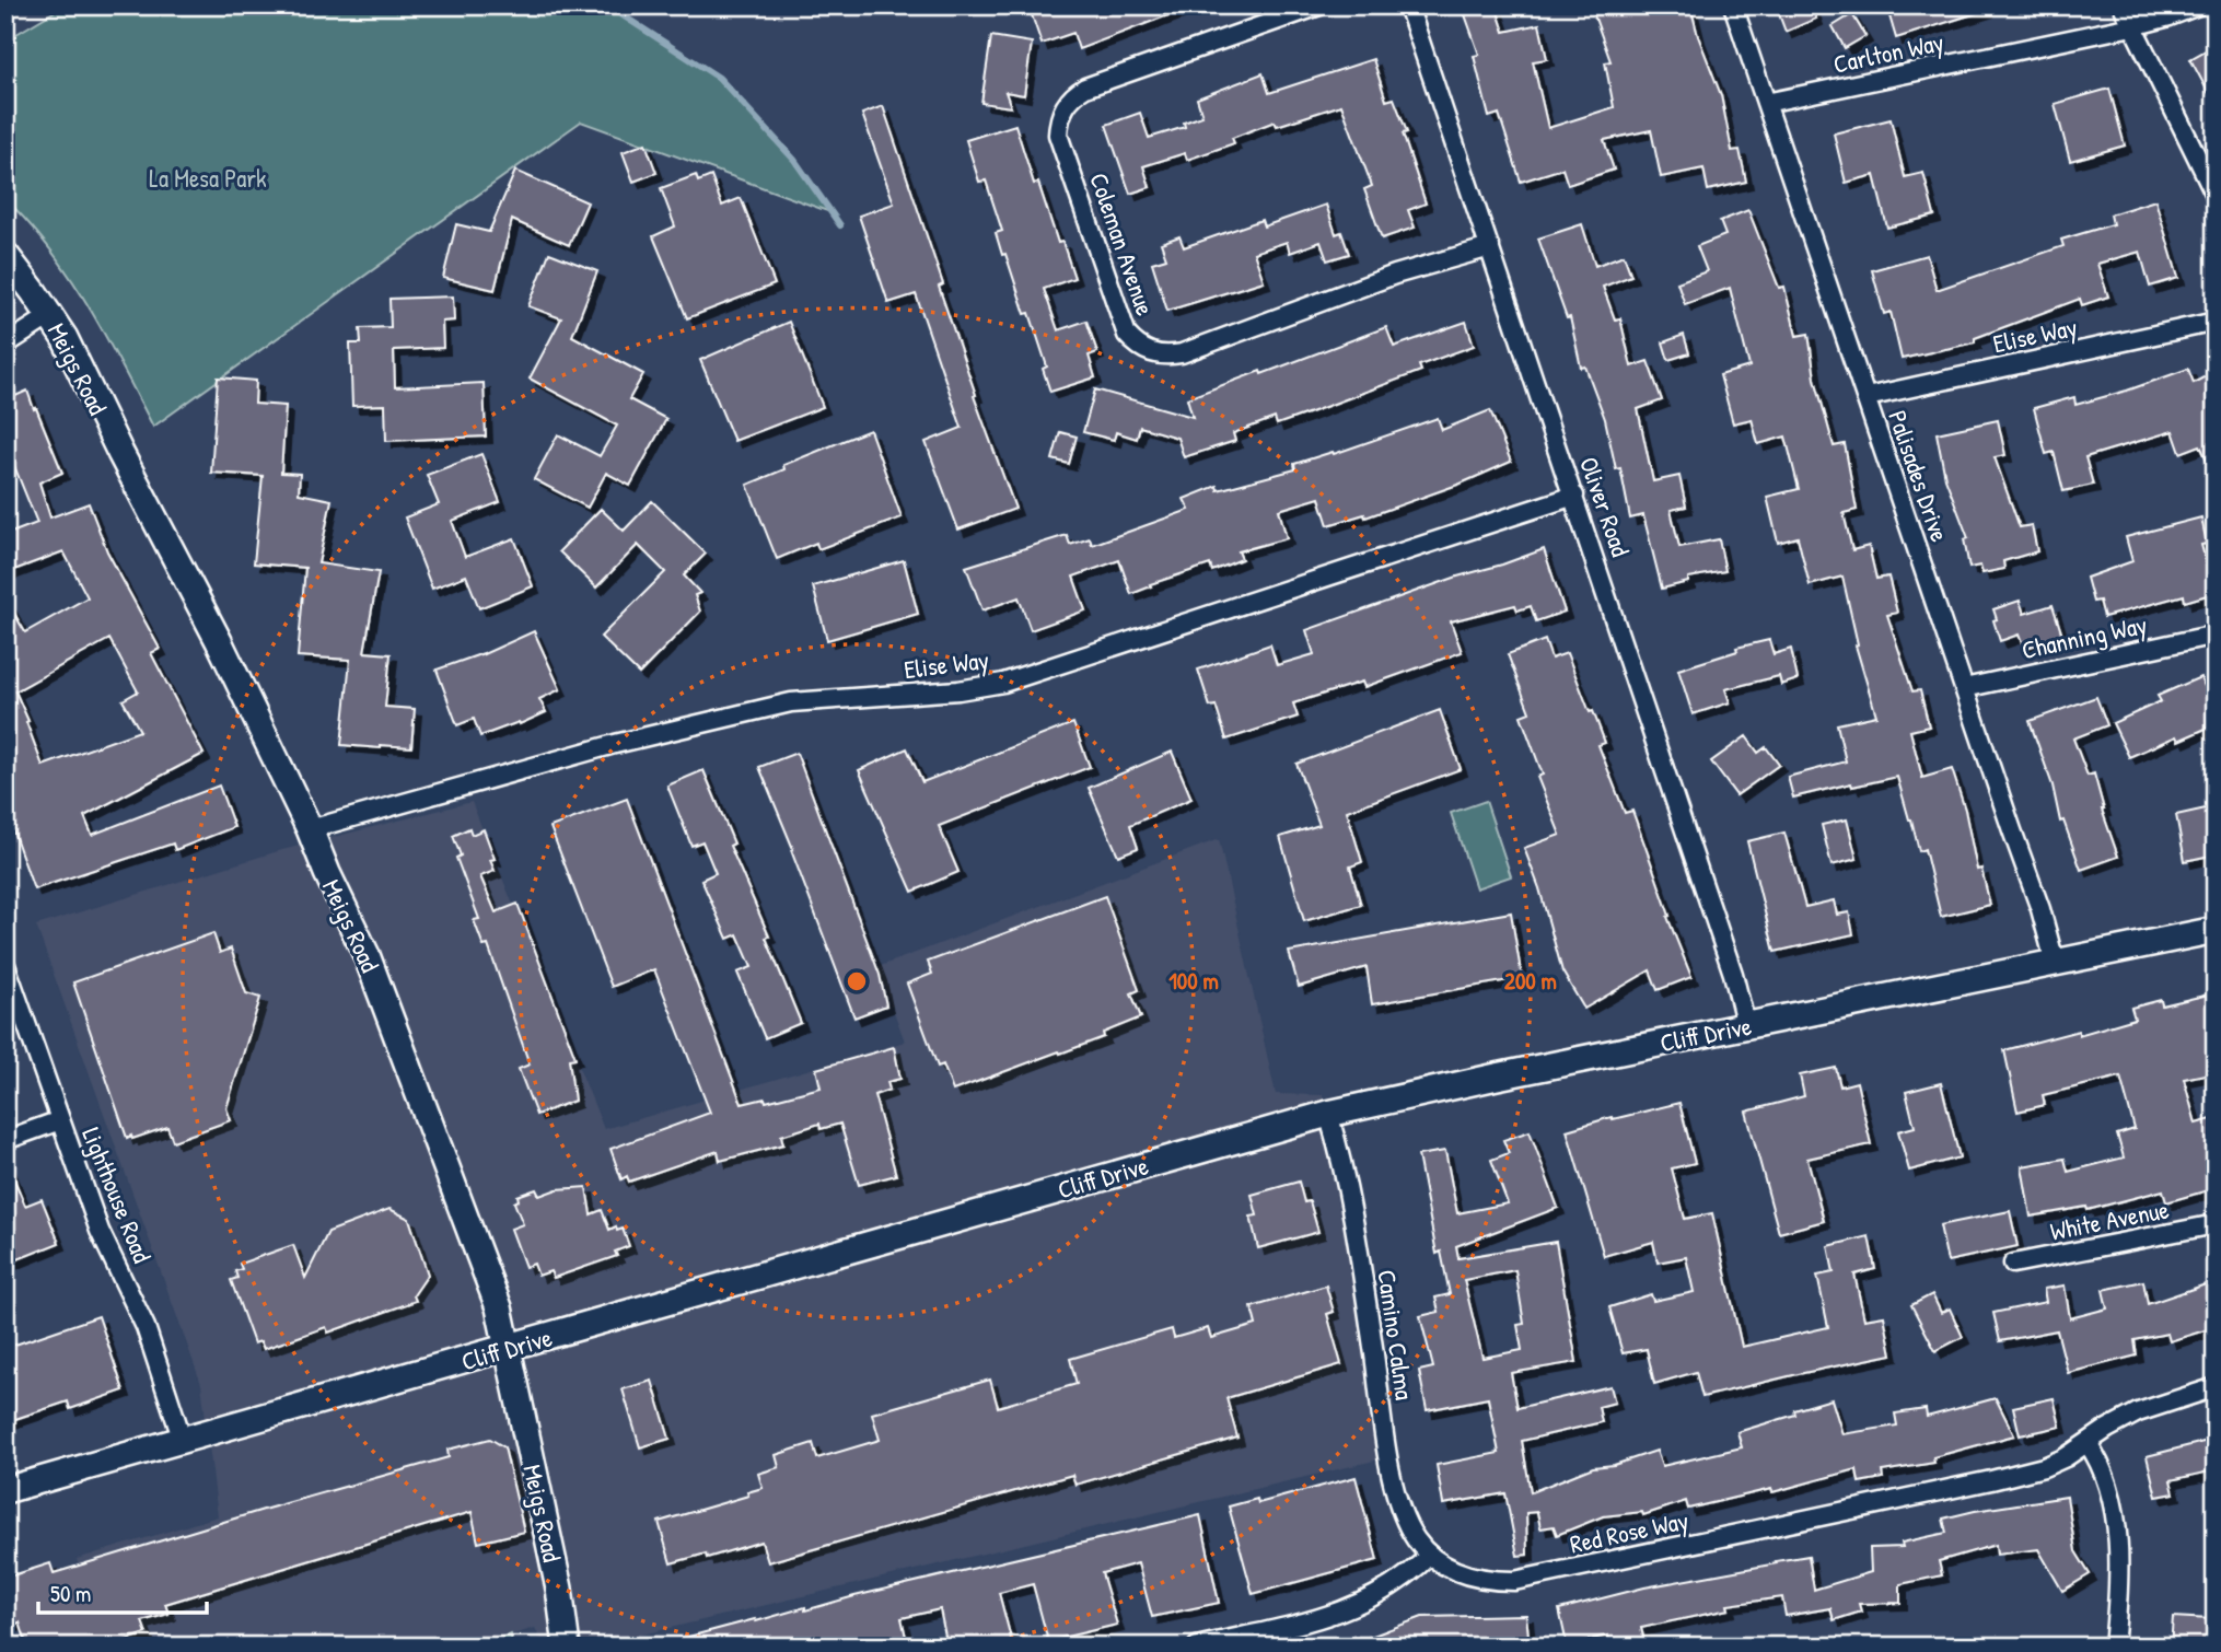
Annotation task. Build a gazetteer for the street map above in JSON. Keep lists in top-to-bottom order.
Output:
{
  "streets": {
    "main road": ["Meigs Road", "Cliff Drive"],
    "street": [
      "Carlton Way",
      "Coleman Avenue",
      "Elise Way",
      "Palisades Drive",
      "Oliver Road",
      "Channing Way",
      "Lighthouse Road",
      "White Avenue",
      "Camino Calma",
      "Red Rose Way"
    ]
  },
  "crossings": [
    ["Carlton Way", "Palisades Drive"],
    ["Coleman Avenue", "Oliver Road"],
    ["Elise Way", "Meigs Road"],
    ["Elise Way", "Palisades Drive"],
    ["Elise Way", "Oliver Road"],
    ["Meigs Road", "Cliff Drive"],
    ["Palisades Drive", "Channing Way"],
    ["Palisades Drive", "Cliff Drive"],
    ["Oliver Road", "Cliff Drive"],
    ["Cliff Drive", "Lighthouse Road"],
    ["Cliff Drive", "Camino Calma"],
    ["Camino Calma", "Red Rose Way"]
  ],
  "parks": ["La Mesa Park"],
  "scale_bar": "50 m",
  "rings": ["100 m", "200 m"]
}
